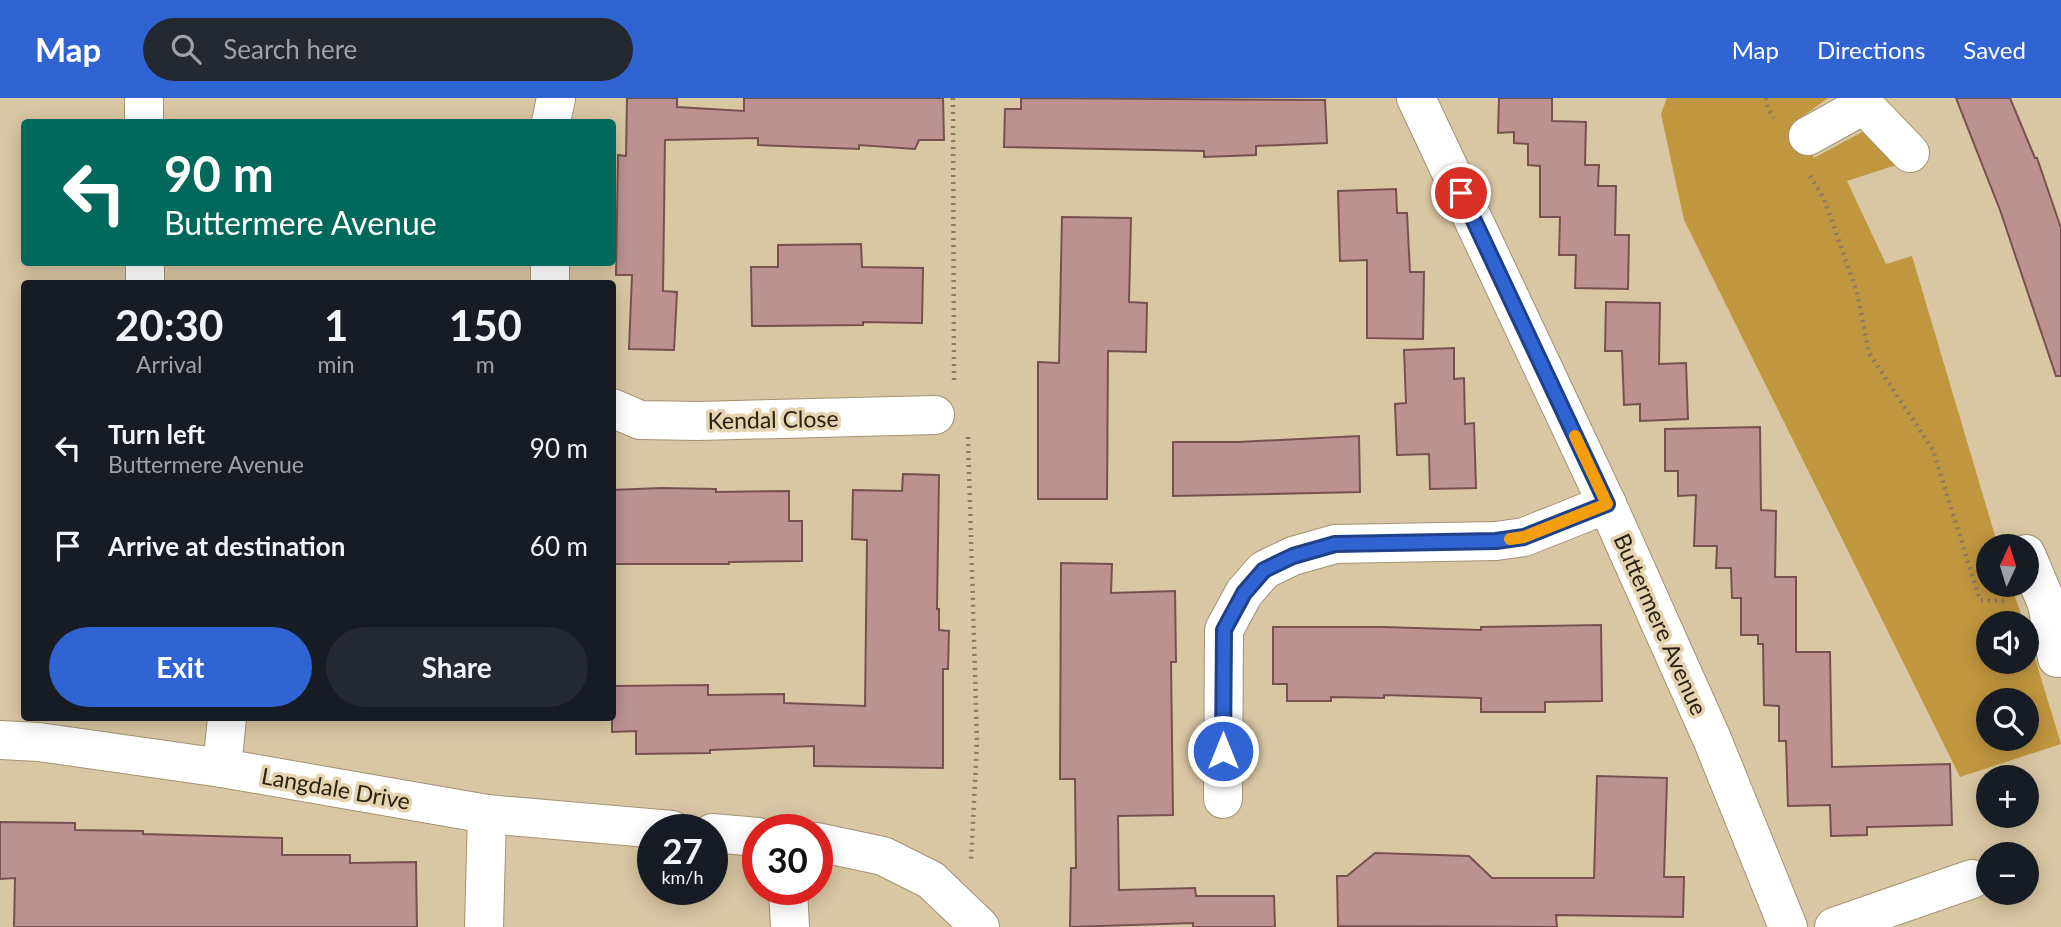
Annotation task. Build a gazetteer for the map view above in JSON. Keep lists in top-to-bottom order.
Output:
{
  "streets": {
    "street": ["Kendal Close", "Buttermere Avenue", "Langdale Drive"]
  },
  "north": "top",
  "page": {
    "header": "Map",
    "search": "Search here",
    "nav": ["Map", "Directions", "Saved"],
    "turn": ["90 m", "Buttermere Avenue"],
    "eta": [
      "20:30",
      "Arrival",
      "1",
      "min",
      "150",
      "m"
    ],
    "list": [
      {
        "name": "Turn left",
        "note": "Buttermere Avenue",
        "value": "90 m"
      },
      {
        "name": "Arrive at destination",
        "value": "60 m"
      }
    ],
    "map_buttons": ["+", "−"],
    "buttons": ["Exit", "Share"],
    "speed": "27 km/h",
    "limit": "30"
  }
}
